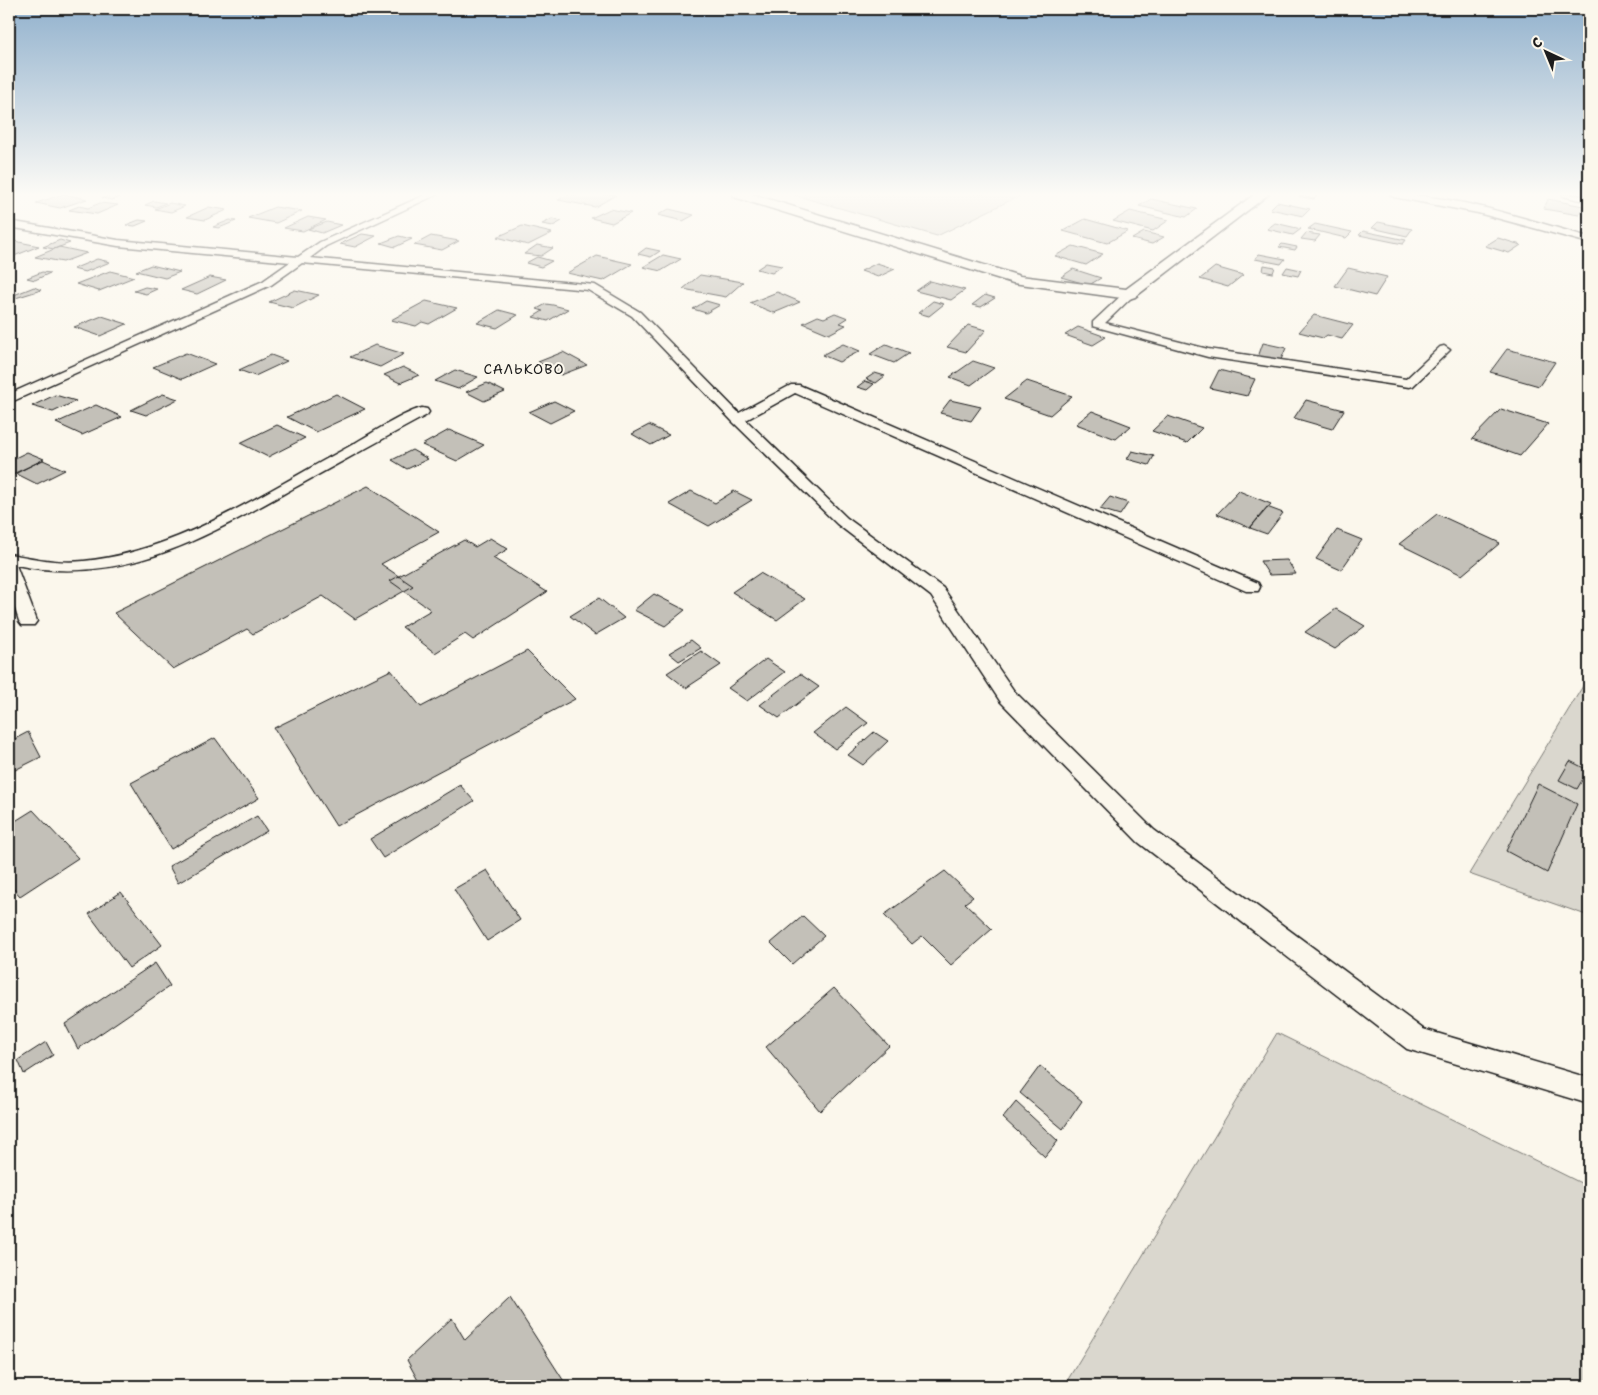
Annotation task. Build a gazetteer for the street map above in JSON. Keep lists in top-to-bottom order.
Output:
{
  "districts": ["САЛЬКОВО"],
  "north": "top left"
}
